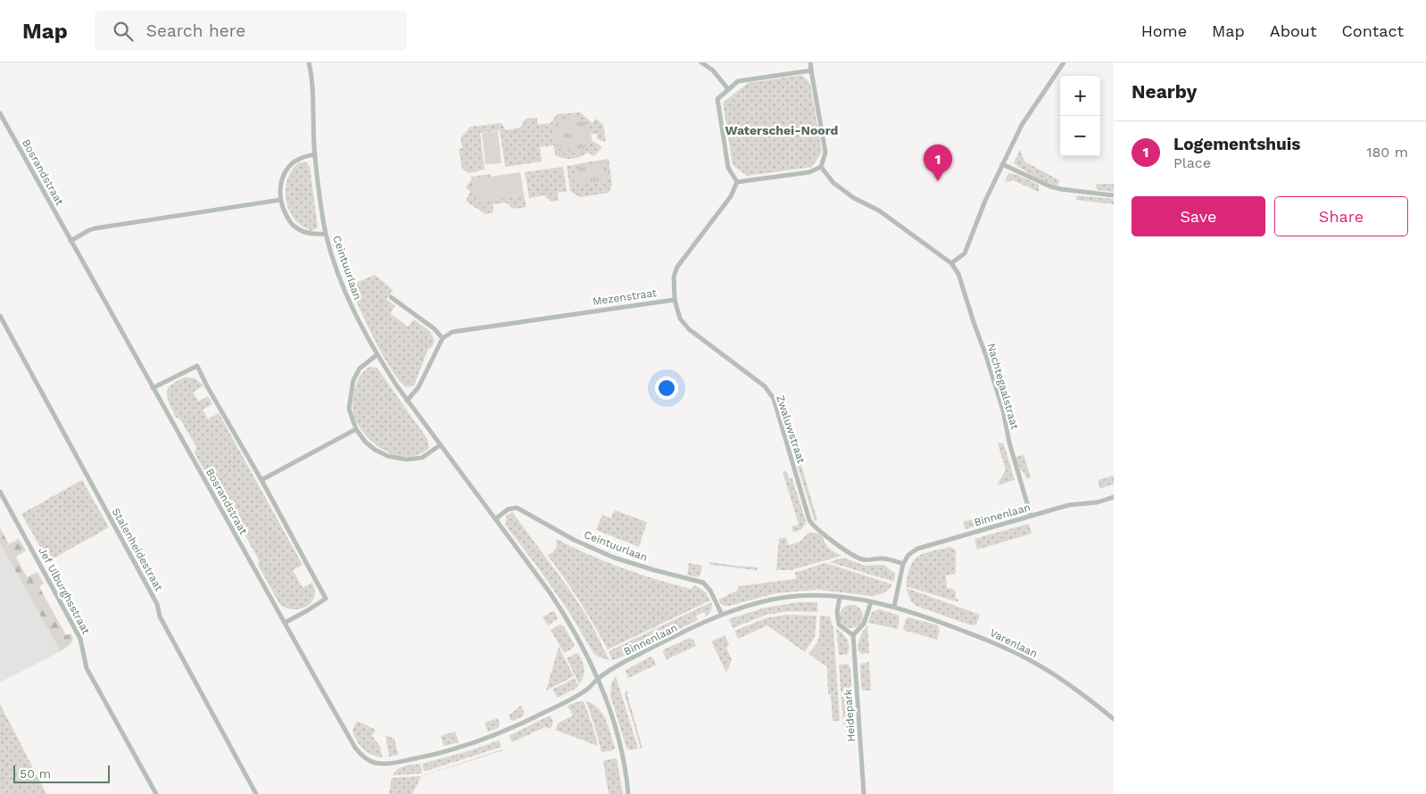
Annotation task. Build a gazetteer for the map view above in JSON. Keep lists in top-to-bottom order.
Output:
{
  "streets": {
    "street": [
      "Bosrandstraat",
      "Ceintuurlaan",
      "Mezenstraat",
      "Nachtegaalstraat",
      "Zwaluwstraat",
      "Binnenlaan",
      "Stalenheidestraat",
      "Jef Ulburghsstraat",
      "Varenlaan",
      "Heidepark"
    ]
  },
  "crossings": [
    ["Bosrandstraat", "Binnenlaan"],
    ["Ceintuurlaan", "Binnenlaan"],
    ["Mezenstraat", "Zwaluwstraat"],
    ["Nachtegaalstraat", "Binnenlaan"],
    ["Zwaluwstraat", "Binnenlaan"],
    ["Binnenlaan", "Varenlaan"]
  ],
  "districts": ["Waterschei-Noord"],
  "scale_bar": "50 m",
  "page": {
    "header": "Map",
    "search": "Search here",
    "nav": [
      "Home",
      "Map",
      "About",
      "Contact"
    ],
    "heading": "Nearby",
    "map_buttons": ["+", "−"],
    "list": [
      {
        "mark": "1",
        "name": "Logementshuis",
        "note": "Place",
        "value": "180 m"
      }
    ],
    "pins": "1",
    "buttons": ["Save", "Share"],
    "scale": "50 m"
  }
}
